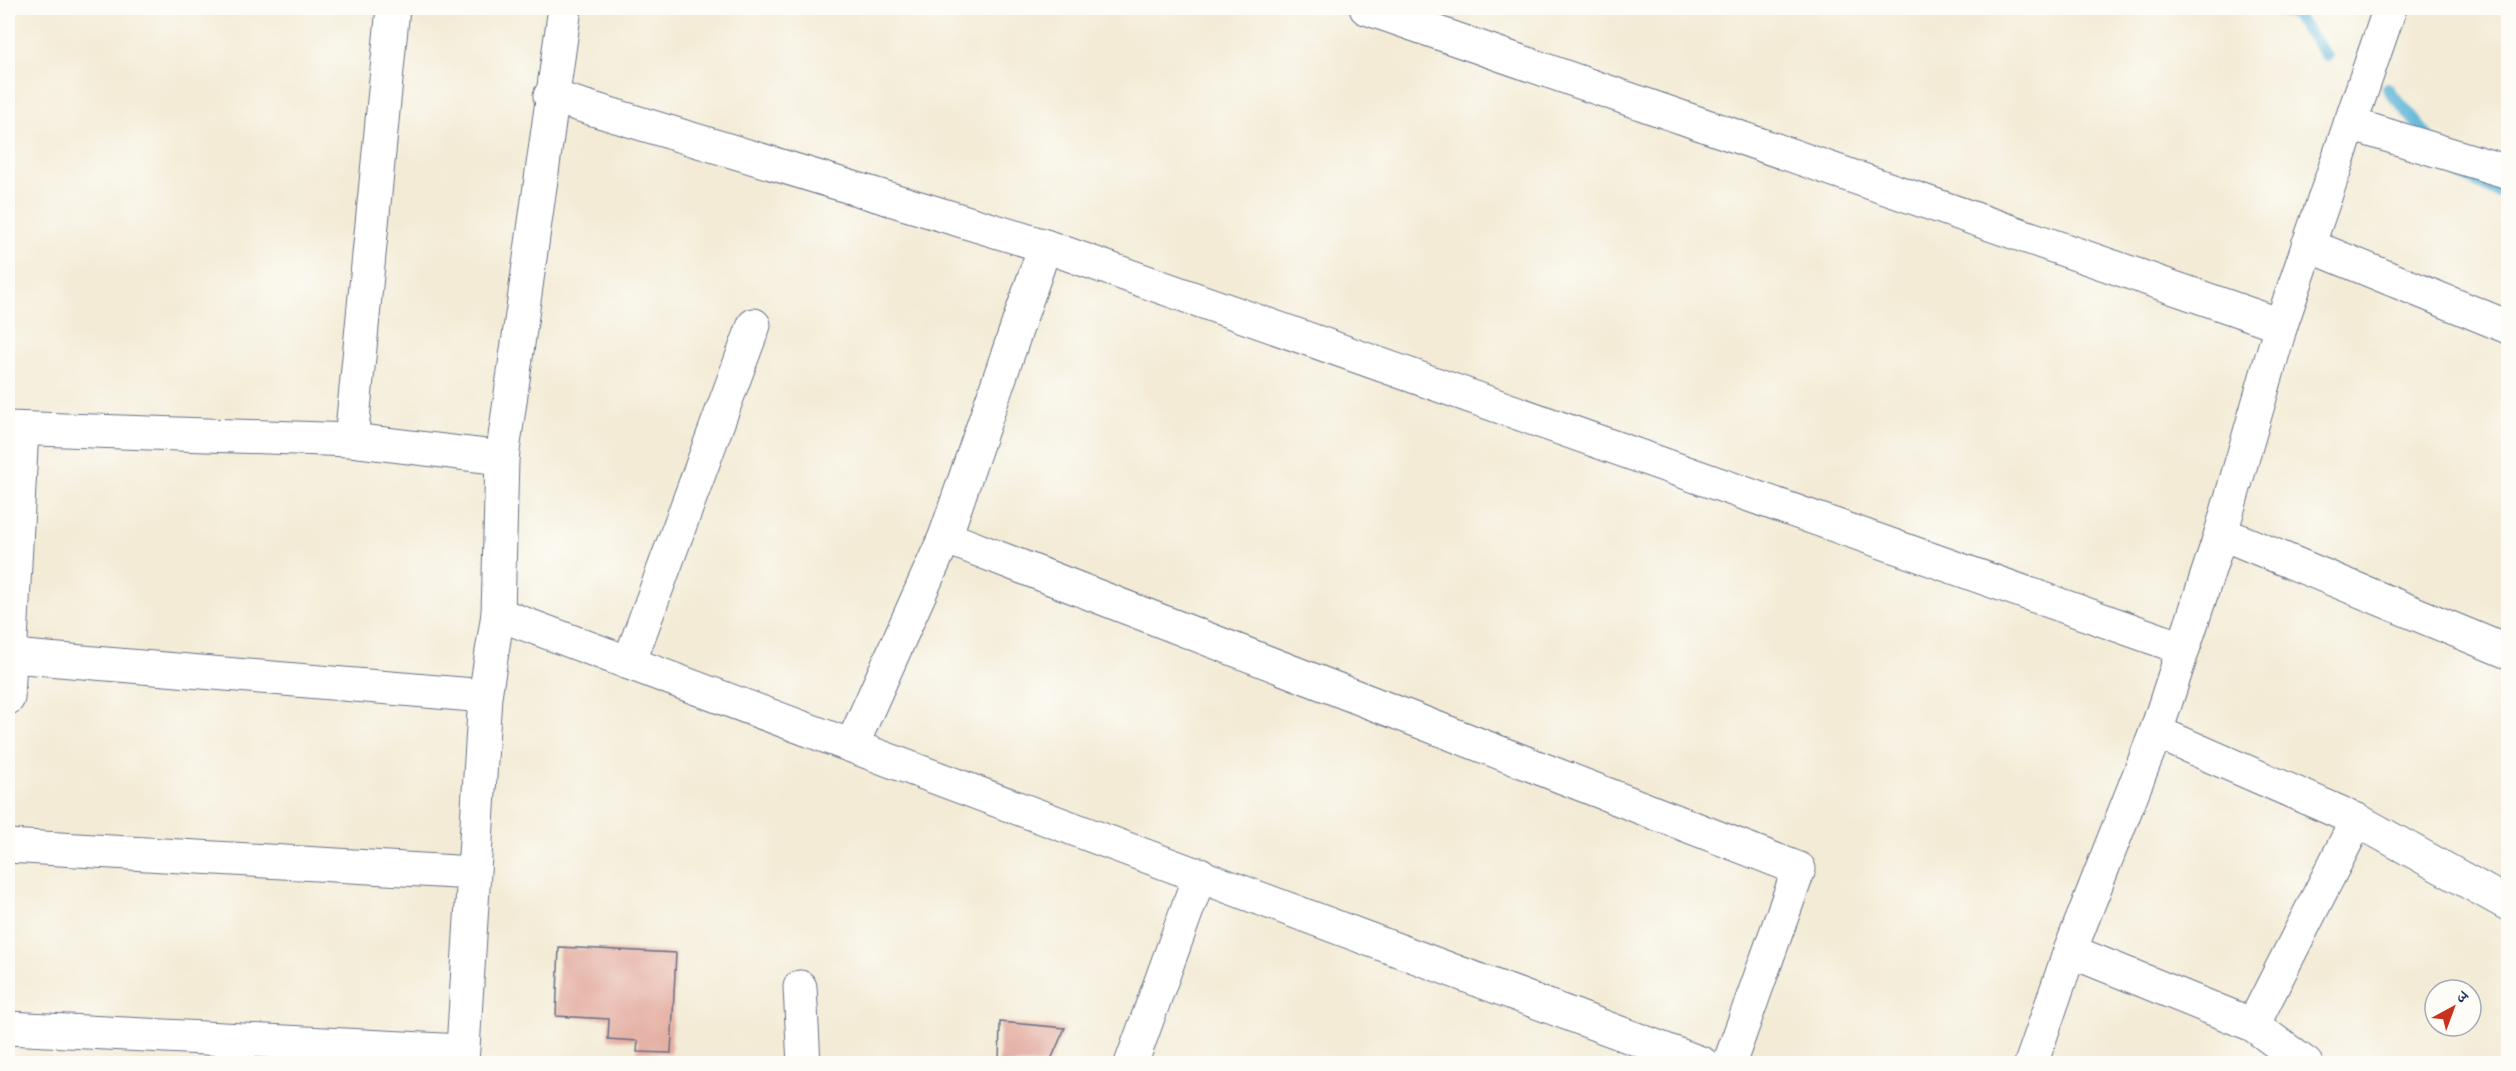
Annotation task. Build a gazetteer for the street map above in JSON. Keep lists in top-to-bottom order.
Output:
{
  "north": "top right"
}
